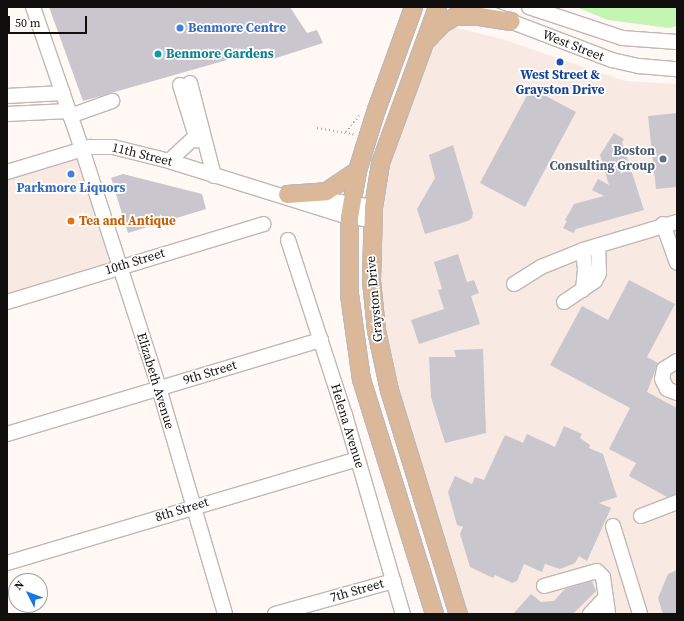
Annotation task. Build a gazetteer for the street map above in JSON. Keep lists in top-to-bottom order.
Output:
{
  "streets": {
    "main road": ["Grayston Drive"],
    "street": [
      "West Street",
      "11th Street",
      "10th Street",
      "9th Street",
      "Elizabeth Avenue",
      "Helena Avenue",
      "8th Street",
      "7th Street"
    ]
  },
  "crossings": [
    ["11th Street", "Grayston Drive"],
    ["11th Street", "Elizabeth Avenue"],
    ["10th Street", "Elizabeth Avenue"],
    ["9th Street", "Elizabeth Avenue"],
    ["9th Street", "Helena Avenue"],
    ["Elizabeth Avenue", "8th Street"],
    ["Helena Avenue", "8th Street"],
    ["Helena Avenue", "7th Street"]
  ],
  "places": [
    "Benmore Centre",
    "Benmore Gardens",
    "West Street & Grayston Drive",
    "Boston Consulting Group",
    "Parkmore Liquors",
    "Tea and Antique"
  ],
  "scale_bar": "50 m",
  "north": "top left"
}
